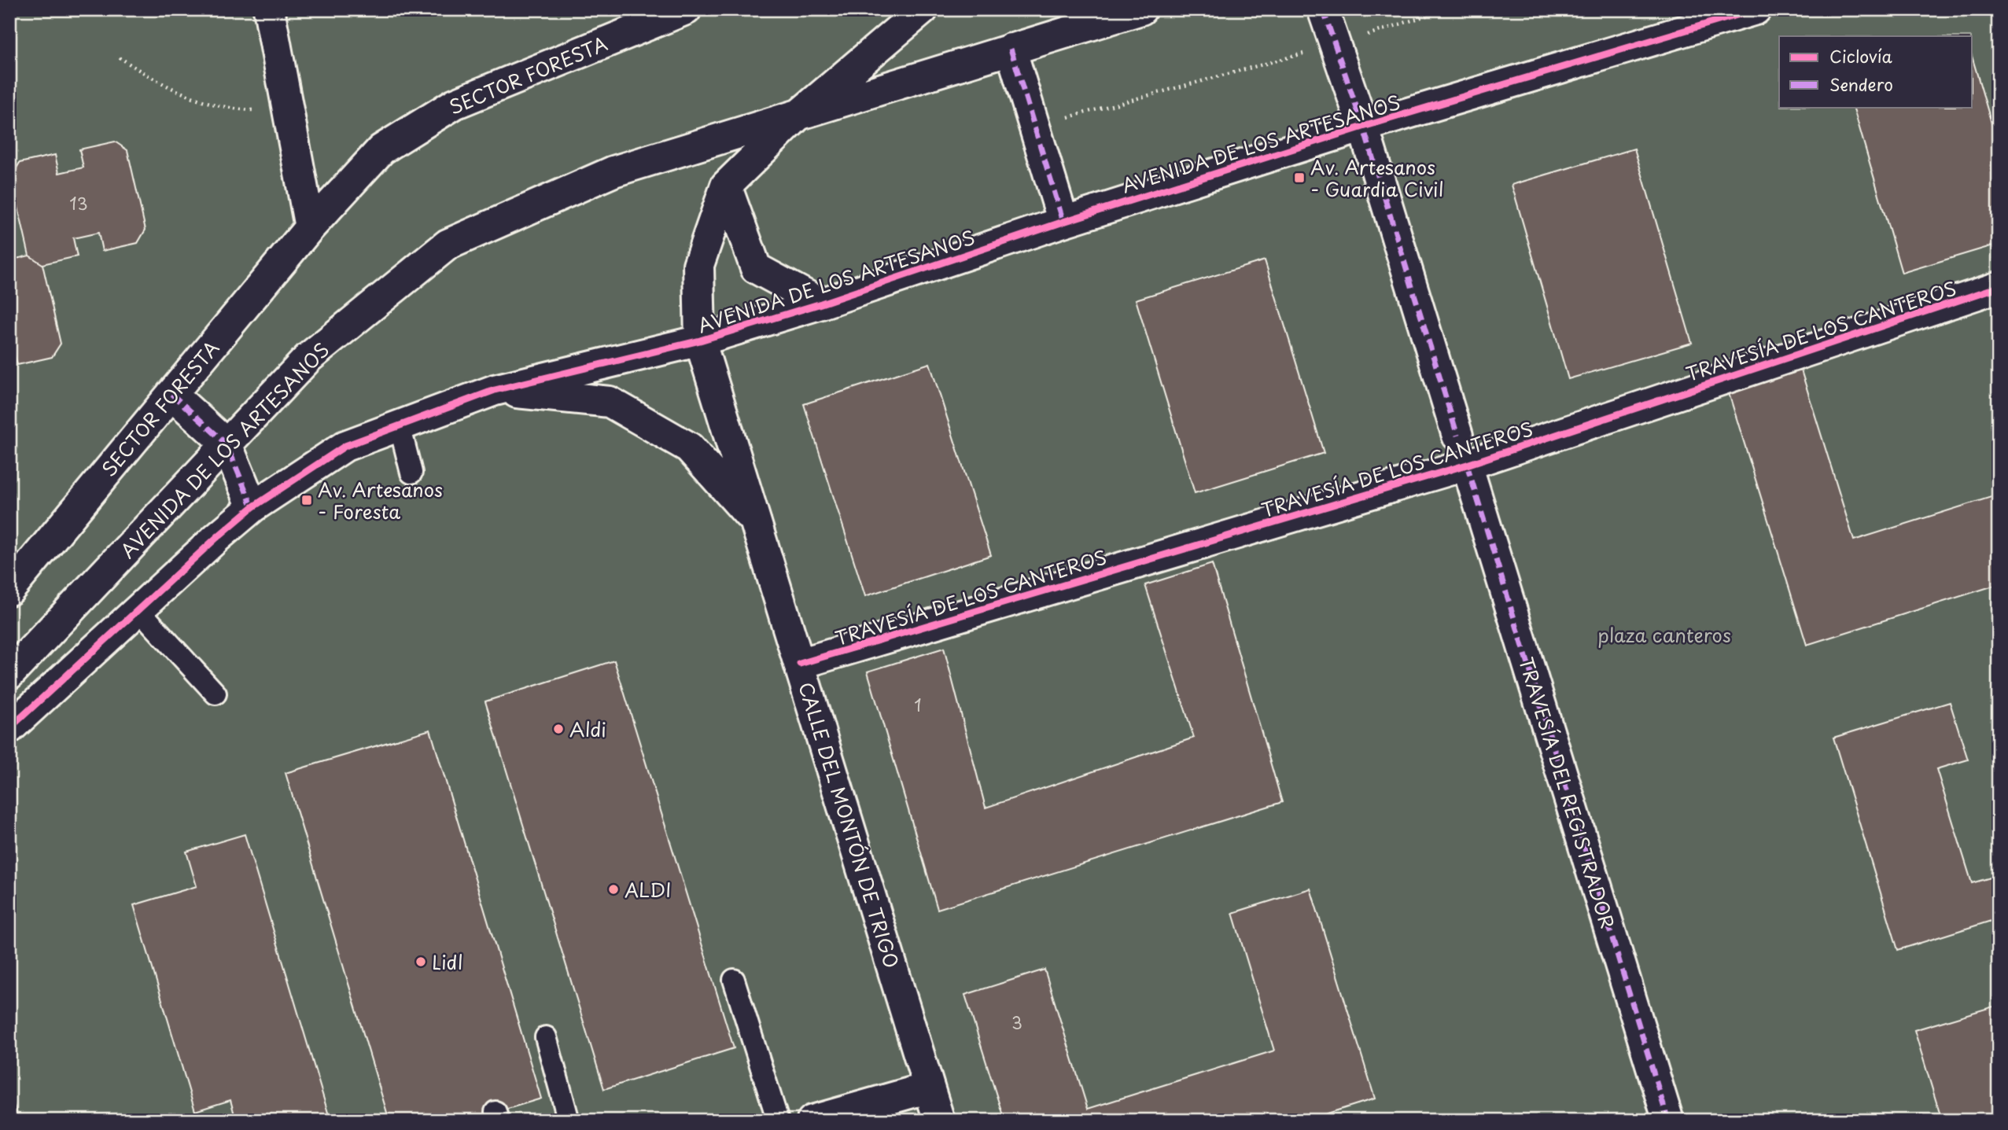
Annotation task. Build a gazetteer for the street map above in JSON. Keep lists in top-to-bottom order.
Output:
{
  "streets": {
    "street": [
      "SECTOR FORESTA",
      "AVENIDA DE LOS ARTESANOS",
      "TRAVESÍA DE LOS CANTEROS",
      "TRAVESÍA DEL REGISTRADOR",
      "CALLE DEL MONTÓN DE TRIGO"
    ]
  },
  "crossings": [
    ["AVENIDA DE LOS ARTESANOS", "CALLE DEL MONTÓN DE TRIGO"],
    ["TRAVESÍA DE LOS CANTEROS", "TRAVESÍA DEL REGISTRADOR"],
    ["TRAVESÍA DE LOS CANTEROS", "CALLE DEL MONTÓN DE TRIGO"]
  ],
  "parks": ["plaza canteros"],
  "places": {
    "transit": ["Av. Artesanos - Guardia Civil", "Av. Artesanos - Foresta"],
    "other": ["Aldi", "ALDI", "Lidl"]
  },
  "house_numbers": ["13", "1", "3"],
  "legend": ["Ciclovía", "Sendero"]
}
